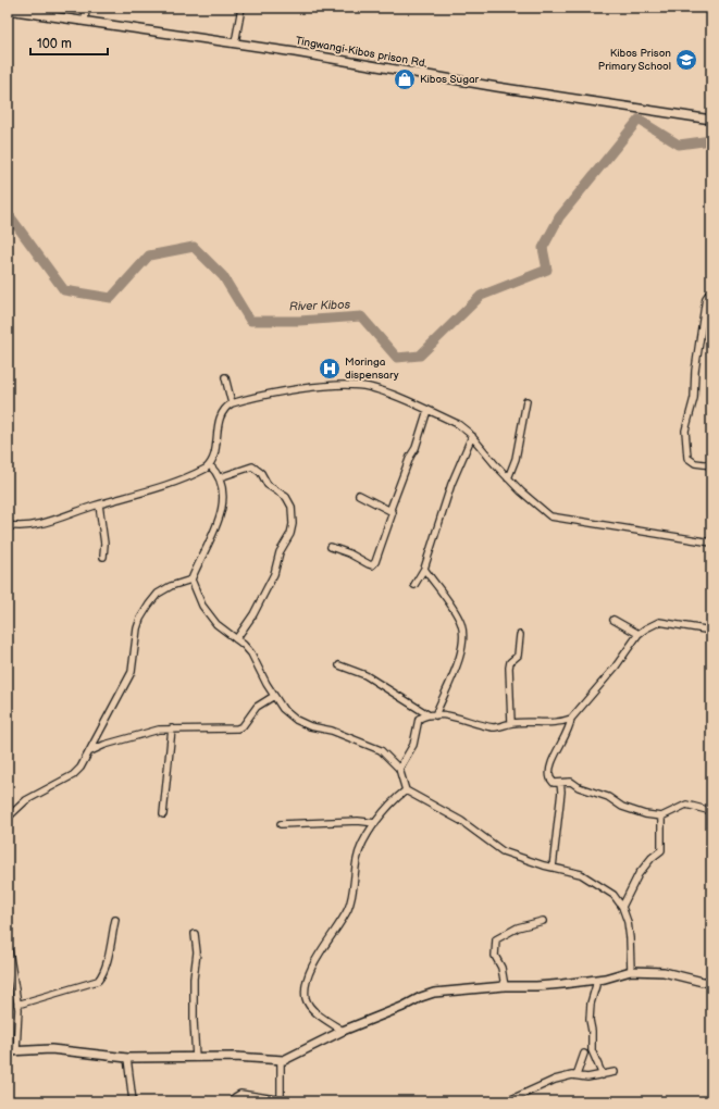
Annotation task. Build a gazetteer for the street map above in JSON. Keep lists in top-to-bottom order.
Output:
{
  "streets": {
    "street": ["Tingwangi-Kibos prison Rd."]
  },
  "water": ["River Kibos"],
  "places": {
    "school or university": ["Kibos Prison Primary School"],
    "shop": ["Kibos Sugar"],
    "hospital": ["Moringa dispensary"]
  },
  "scale_bar": "100 m"
}
